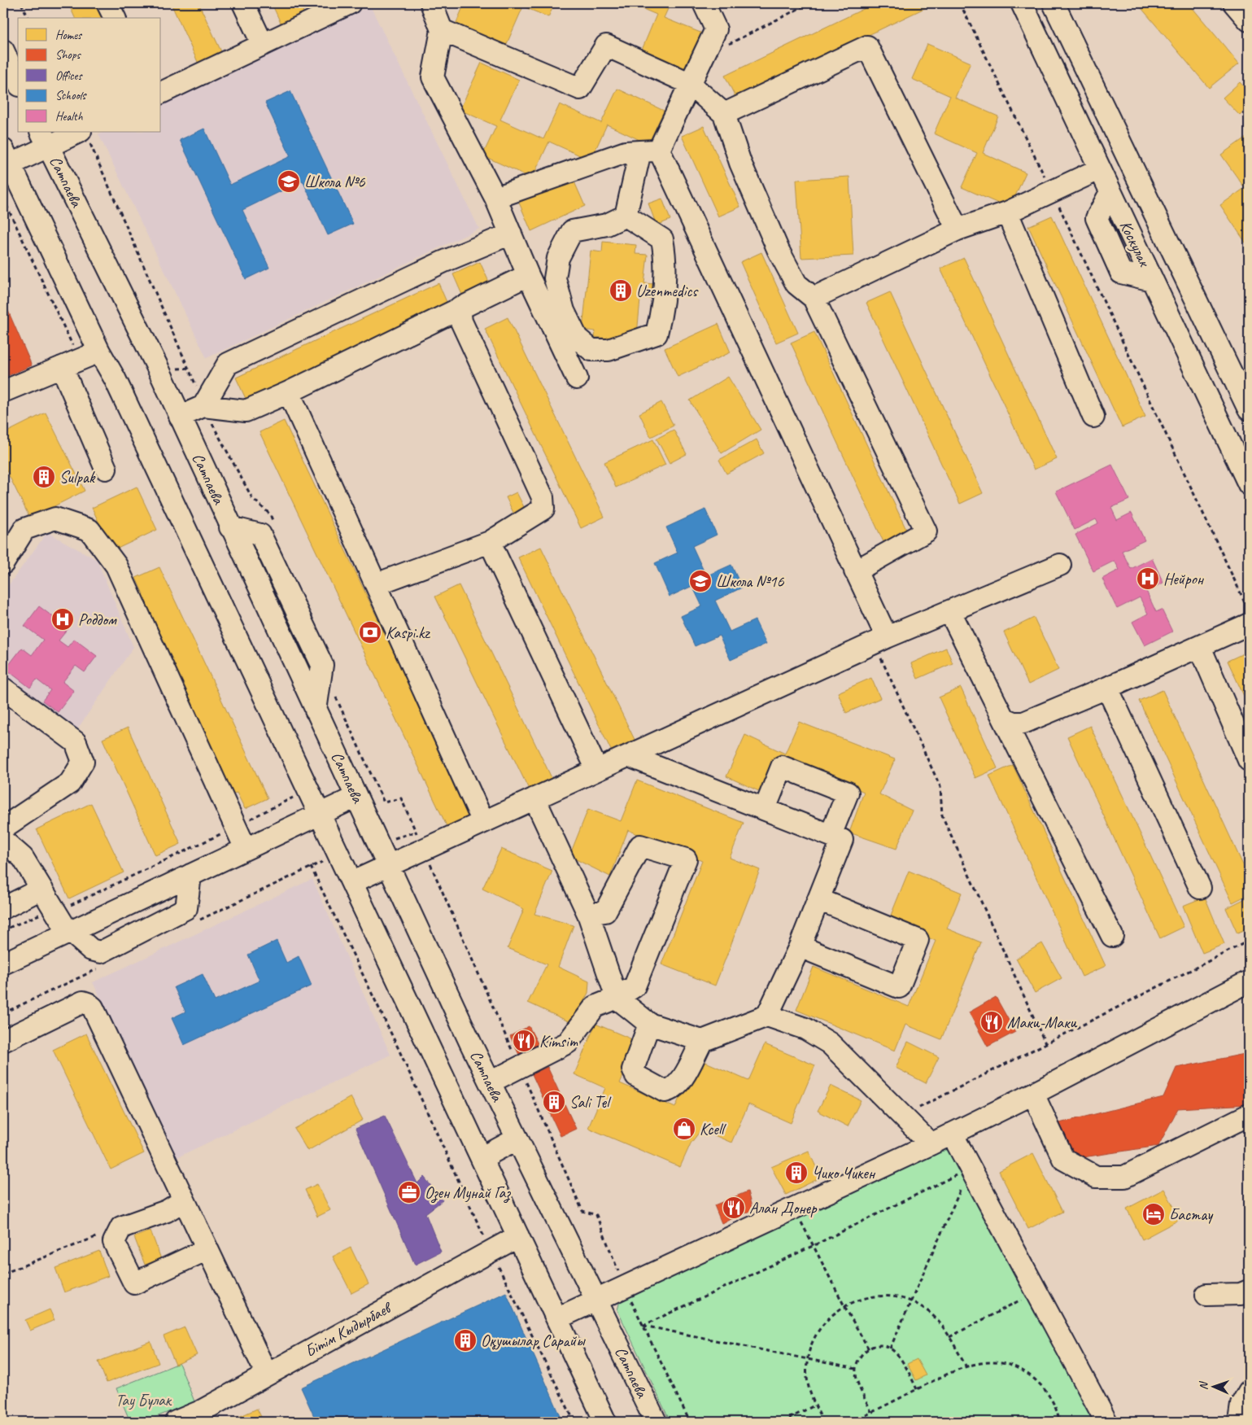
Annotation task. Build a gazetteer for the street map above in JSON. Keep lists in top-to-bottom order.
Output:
{
  "streets": {
    "street": ["Сатпаева", "Коскулак", "Бiтiм Кыдырбаев"]
  },
  "parks": ["Тау Булак"],
  "places": {
    "school or university": ["Школа №6", "Школа №16"],
    "building": [
      "Uzenmedics",
      "Sulpak",
      "Sali Tel",
      "Чико Чикен",
      "Оқушылар Сарайы"
    ],
    "hospital": ["Нейрон", "Роддом"],
    "bank": ["Kaspi.kz"],
    "restaurant": ["Маки-Маки", "Kimsim", "Алан Донер"],
    "shop": ["Kcell"],
    "office": ["Озен Мунай Газ"],
    "hotel": ["Бастау"]
  },
  "legend": [
    "Homes",
    "Shops",
    "Offices",
    "Schools",
    "Health"
  ],
  "north": "left"
}
